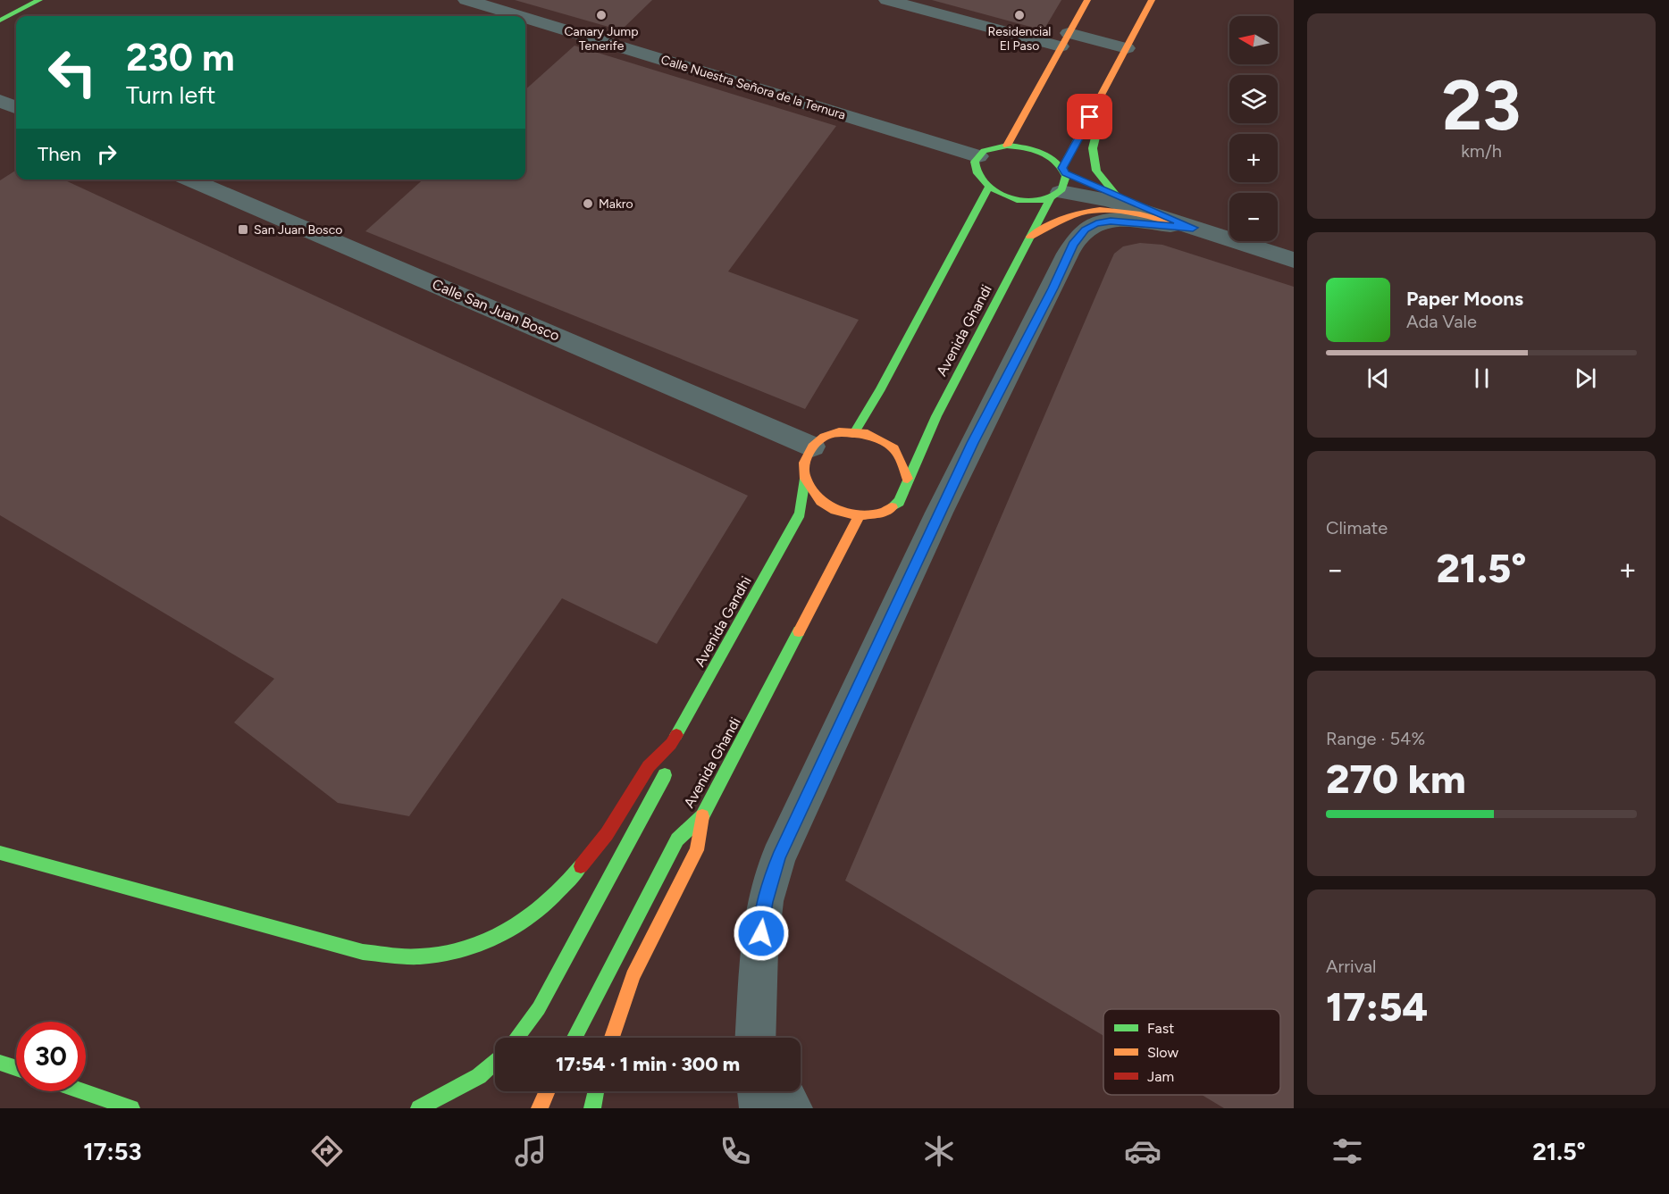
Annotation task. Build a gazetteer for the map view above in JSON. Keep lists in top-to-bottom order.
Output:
{
  "streets": {
    "street": [
      "Calle Nuestra Señora de la Ternura",
      "Calle San Juan Bosco",
      "Avenida Ghandi",
      "Avenida Gandhi"
    ]
  },
  "crossings": [
    ["Calle Nuestra Señora de la Ternura", "Avenida Ghandi"],
    ["Calle San Juan Bosco", "Avenida Ghandi"],
    ["Calle San Juan Bosco", "Avenida Gandhi"],
    ["Avenida Ghandi", "Avenida Gandhi"]
  ],
  "places": {
    "other": ["Canary Jump Tenerife", "Residencial El Paso", "Makro"],
    "transit": ["San Juan Bosco"]
  },
  "legend": ["Fast", "Slow", "Jam"],
  "north": "left",
  "page": {
    "tile": [
      ["23", "km/h"],
      "Climate",
      ["Range · 54%", "270 km"],
      ["Arrival", "17:54"]
    ],
    "map_buttons": ["+", "−"],
    "turn": ["230 m", "Turn left"],
    "then": "Then",
    "song": ["Paper Moons", "Ada Vale"],
    "heat": ["−", "21.5°", "+"],
    "limit": "30",
    "trip": "17:54 · 1 min · 300 m",
    "tabs": ["17:53", "21.5°"]
  }
}
